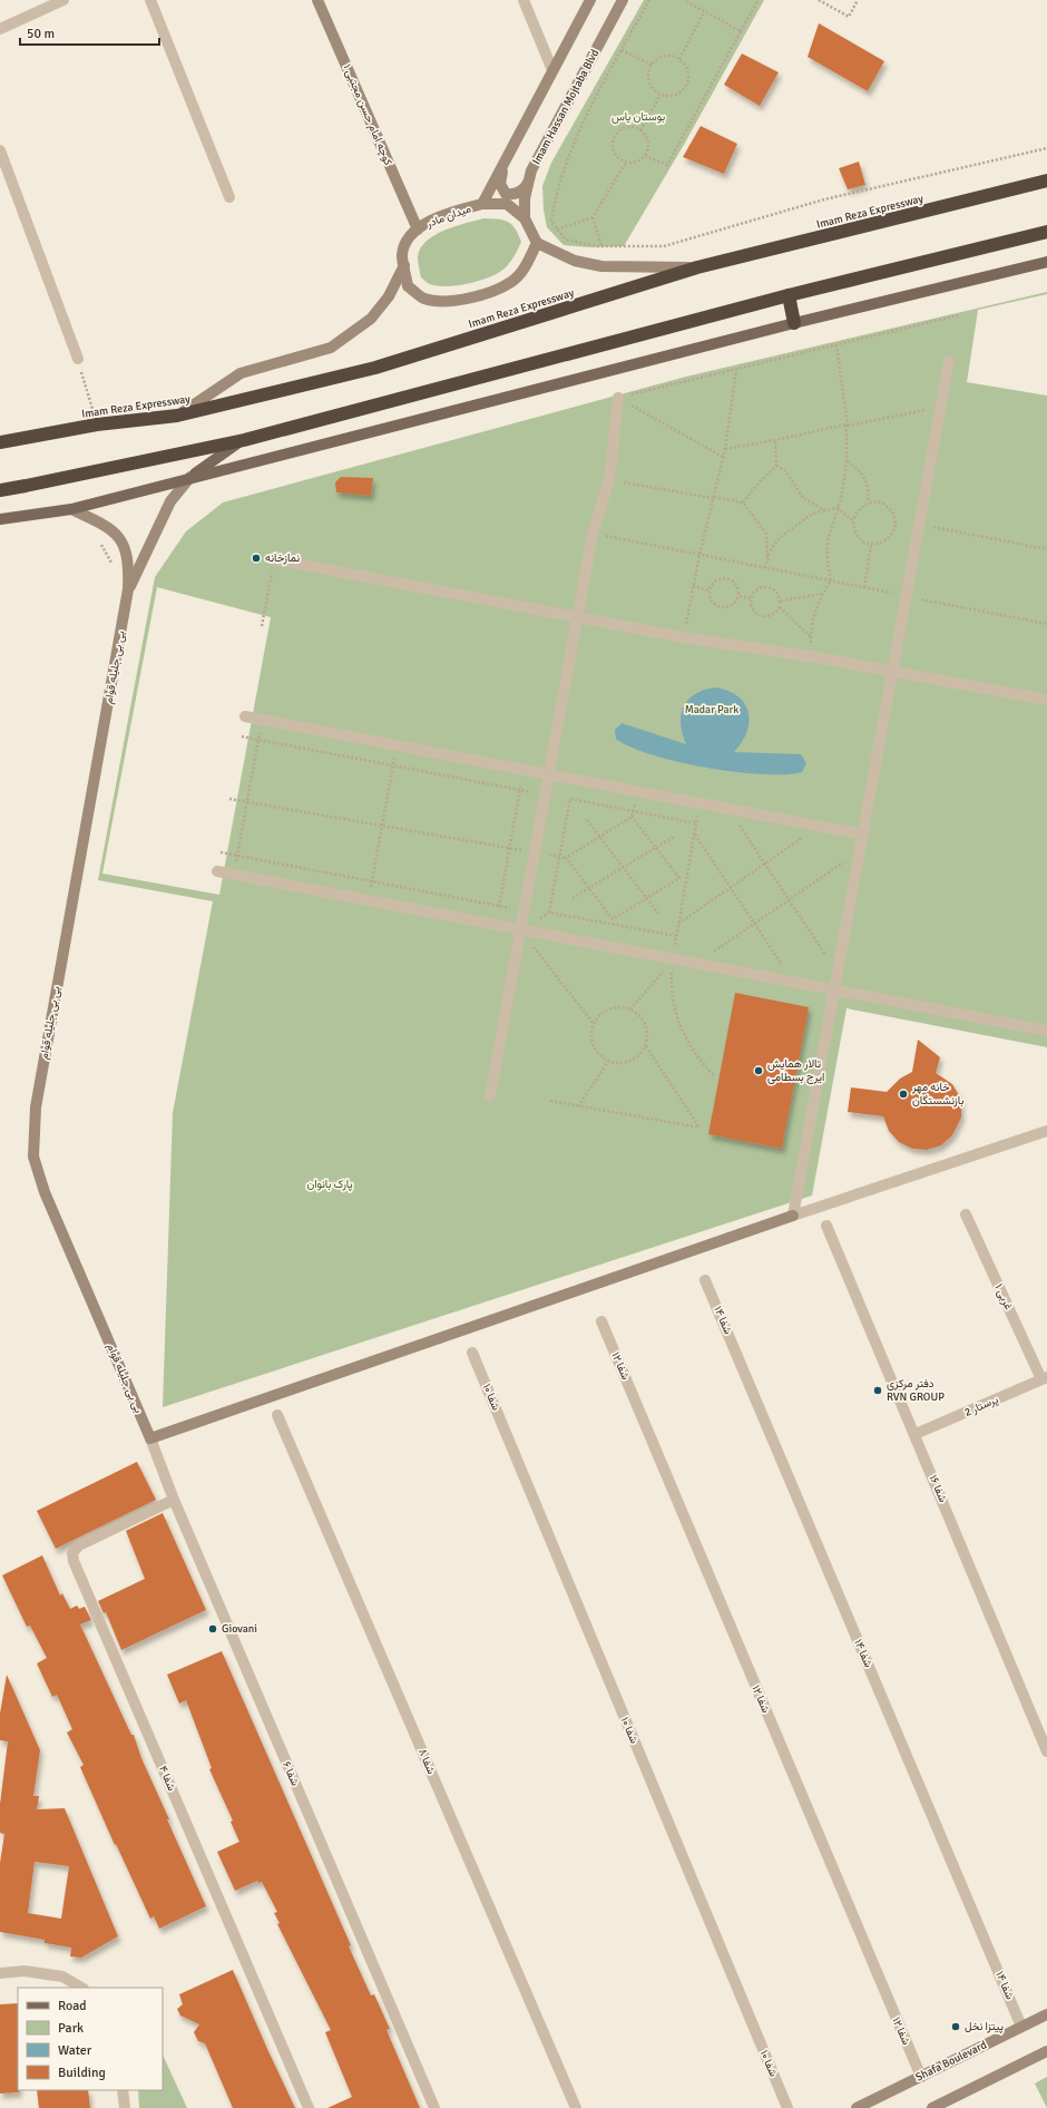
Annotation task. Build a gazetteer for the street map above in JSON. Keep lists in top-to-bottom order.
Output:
{
  "streets": {
    "highway": ["Imam Reza Expressway"],
    "street": [
      "Imam Hassan Mojtaba Blvd",
      "کوچه امام حسن مجتبی ۱",
      "میدان مادر",
      "بی بی جلیله قوام",
      "۱ غربی",
      "شفا ۱۴",
      "شفا ۱۲",
      "شفا ۱۰",
      "پرستار 2",
      "شفا ۱۶",
      "شفا ۸",
      "شفا ۶",
      "شفا ۴",
      "Shafa Boulevard"
    ]
  },
  "crossings": [
    ["Imam Hassan Mojtaba Blvd", "کوچه امام حسن مجتبی ۱"],
    ["Imam Hassan Mojtaba Blvd", "میدان مادر"],
    ["کوچه امام حسن مجتبی ۱", "میدان مادر"],
    ["بی بی جلیله قوام", "شفا ۶"],
    ["۱ غربی", "پرستار 2"],
    ["شفا ۱۴", "Shafa Boulevard"],
    ["شفا ۱۲", "Shafa Boulevard"],
    ["پرستار 2", "شفا ۱۶"],
    ["شفا ۶", "شفا ۴"]
  ],
  "parks": ["بوستان یاس", "Madar Park", "پارک بانوان"],
  "places": [
    "نمازخانه",
    "تالار همایش ایرج بسطامی",
    "خانه مهر بازنشستگان",
    "دفتر مرکزی RVN GROUP",
    "Giovani",
    "پیتزا نخل"
  ],
  "legend": [
    "Road",
    "Park",
    "Water",
    "Building"
  ],
  "scale_bar": "50 m"
}
